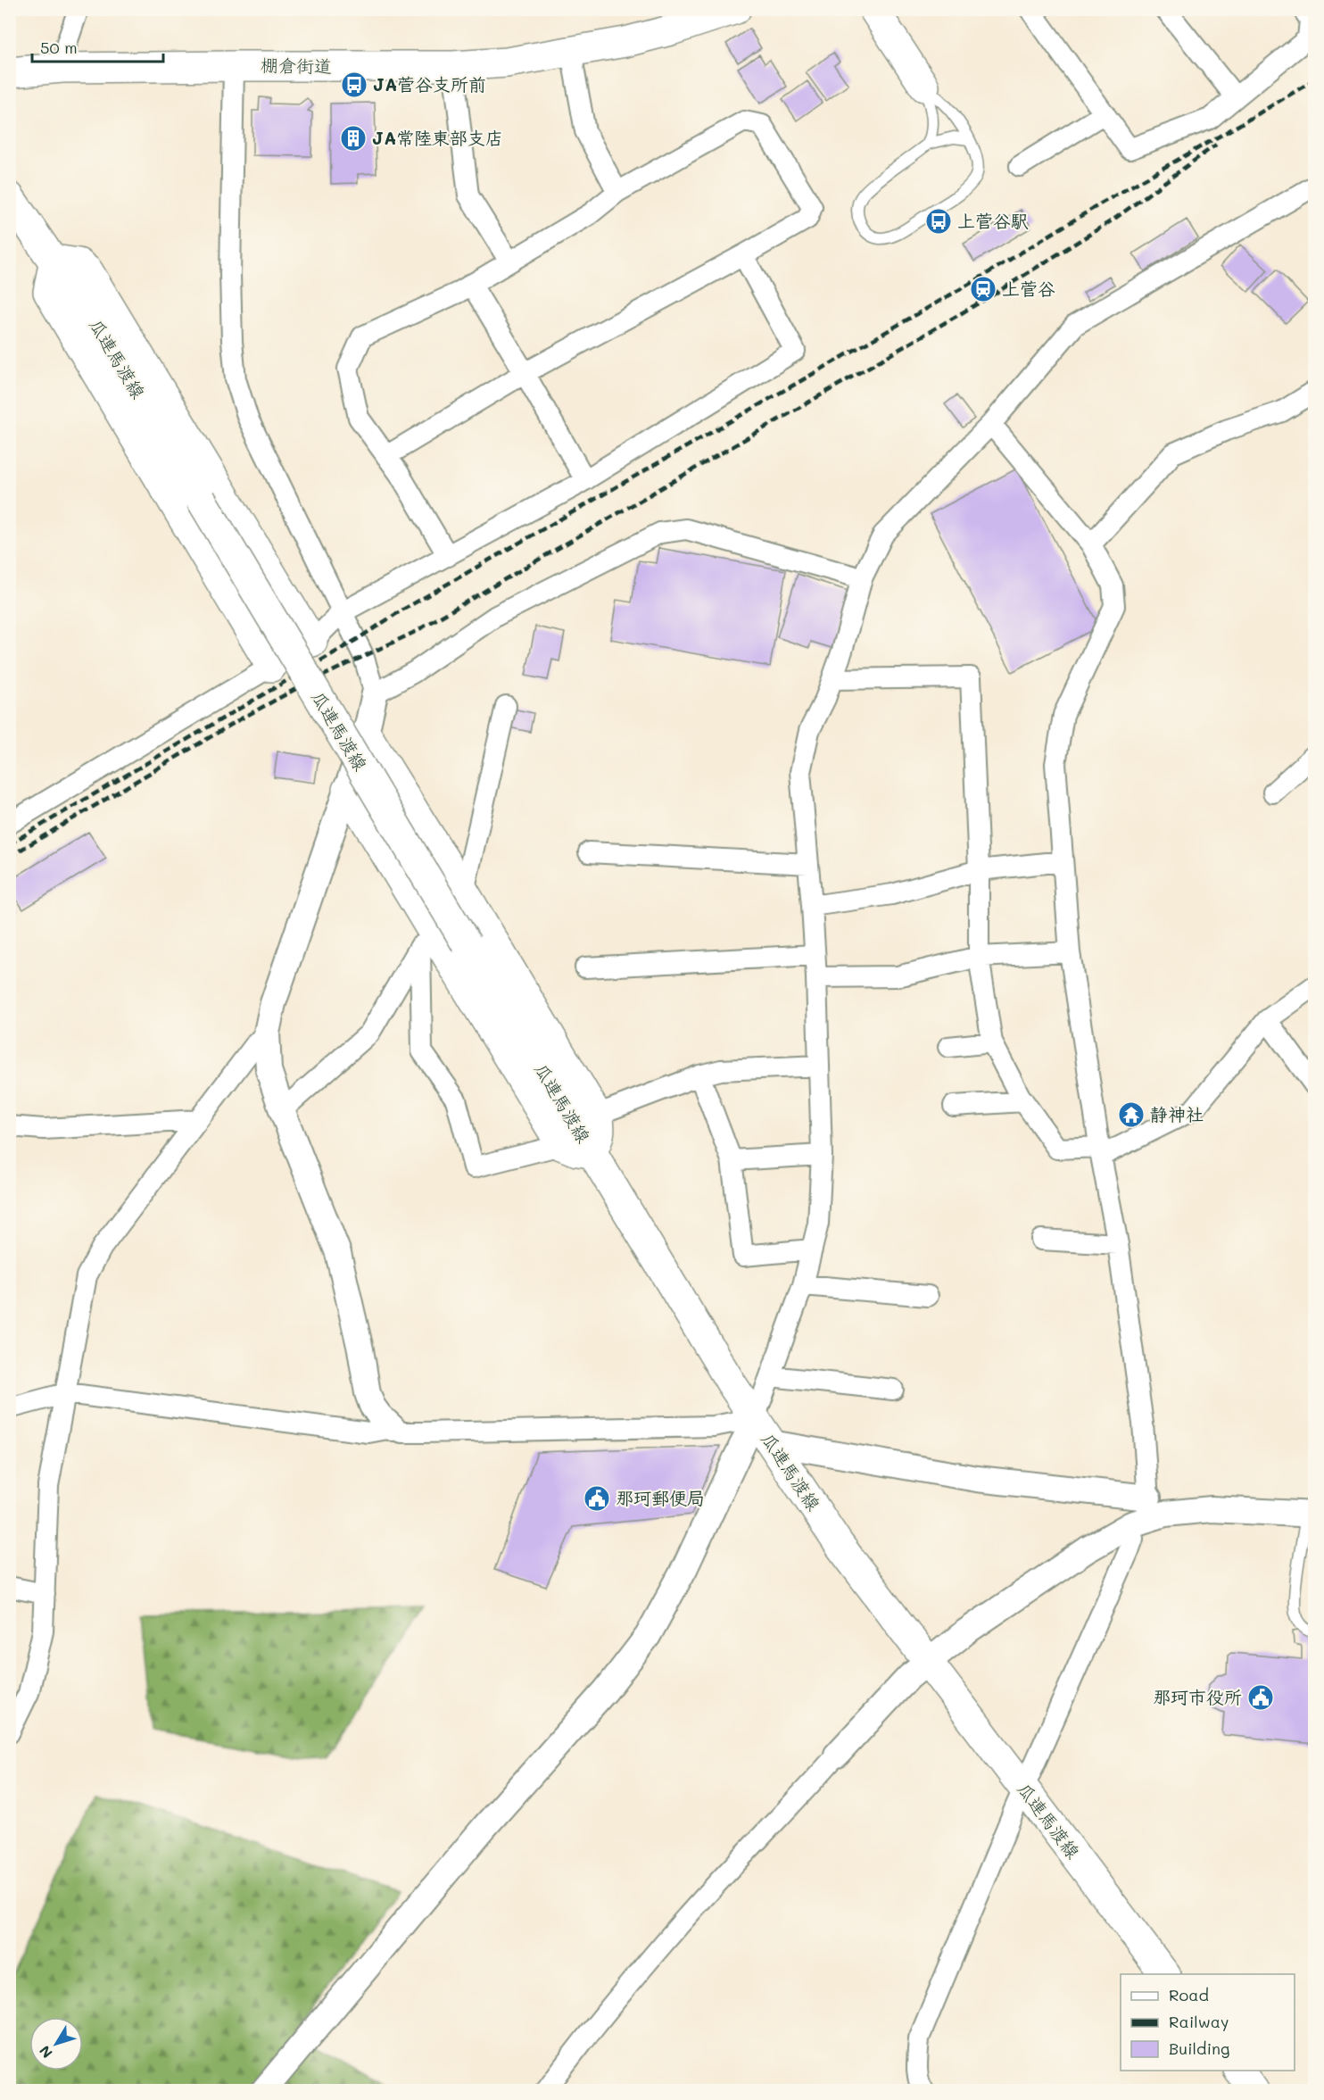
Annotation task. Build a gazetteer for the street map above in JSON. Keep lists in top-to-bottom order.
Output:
{
  "streets": {
    "main road": ["棚倉街道", "瓜連馬渡線"]
  },
  "places": {
    "bus stop": ["JA菅谷支所前", "上菅谷駅"],
    "building": ["JA常陸東部支店"],
    "station": ["上菅谷"],
    "temple": ["静神社"],
    "public building": ["那珂郵便局", "那珂市役所"]
  },
  "legend": ["Road", "Railway", "Building"],
  "scale_bar": "50 m",
  "north": "bottom left"
}
